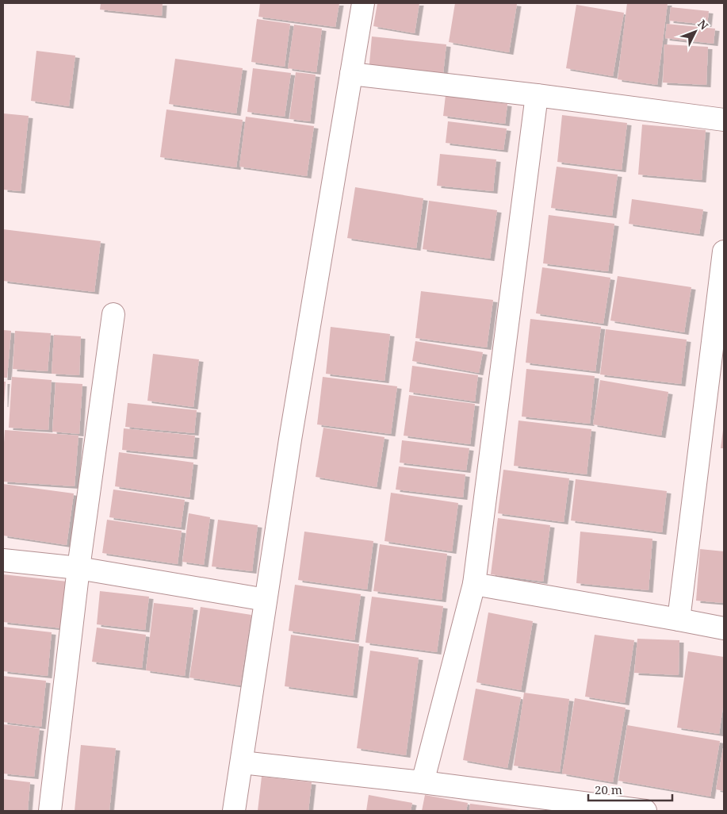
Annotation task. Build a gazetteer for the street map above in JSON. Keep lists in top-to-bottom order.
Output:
{
  "scale_bar": "20 m",
  "north": "top right"
}
